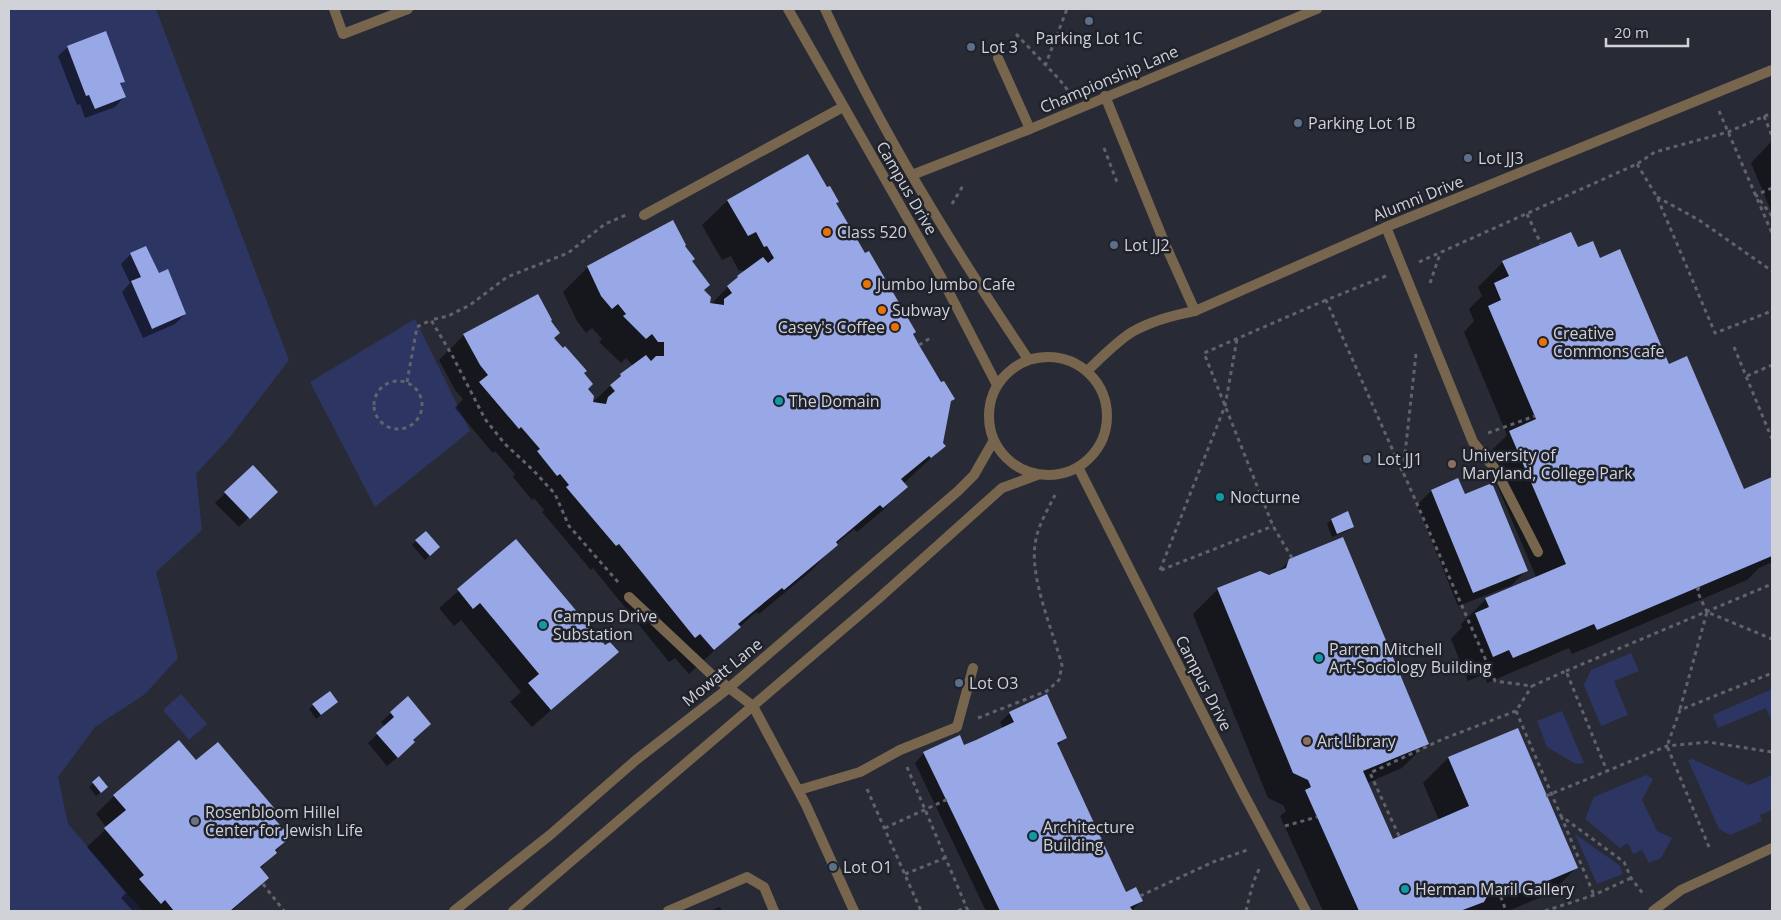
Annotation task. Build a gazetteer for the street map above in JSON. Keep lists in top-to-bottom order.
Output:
{
  "streets": {
    "street": [
      "Championship Lane",
      "Campus Drive",
      "Alumni Drive",
      "Mowatt Lane"
    ]
  },
  "crossings": [
    ["Championship Lane", "Campus Drive"],
    ["Campus Drive", "Alumni Drive"],
    ["Campus Drive", "Mowatt Lane"],
    ["Alumni Drive", "Mowatt Lane"]
  ],
  "places": [
    "Parking Lot 1C",
    "Lot 3",
    "Parking Lot 1B",
    "Lot JJ3",
    "Class 520",
    "Lot JJ2",
    "Jumbo Jumbo Cafe",
    "Subway",
    "Casey's Coffee",
    "Creative Commons cafe",
    "The Domain",
    "Lot JJ1",
    "University of Maryland, College Park",
    "Nocturne",
    "Campus Drive Substation",
    "Parren Mitchell Art-Sociology Building",
    "Lot O3",
    "Art Library",
    "Rosenbloom Hillel Center for Jewish Life",
    "Architecture Building",
    "Lot O1",
    "Herman Maril Gallery"
  ],
  "scale_bar": "20 m"
}
